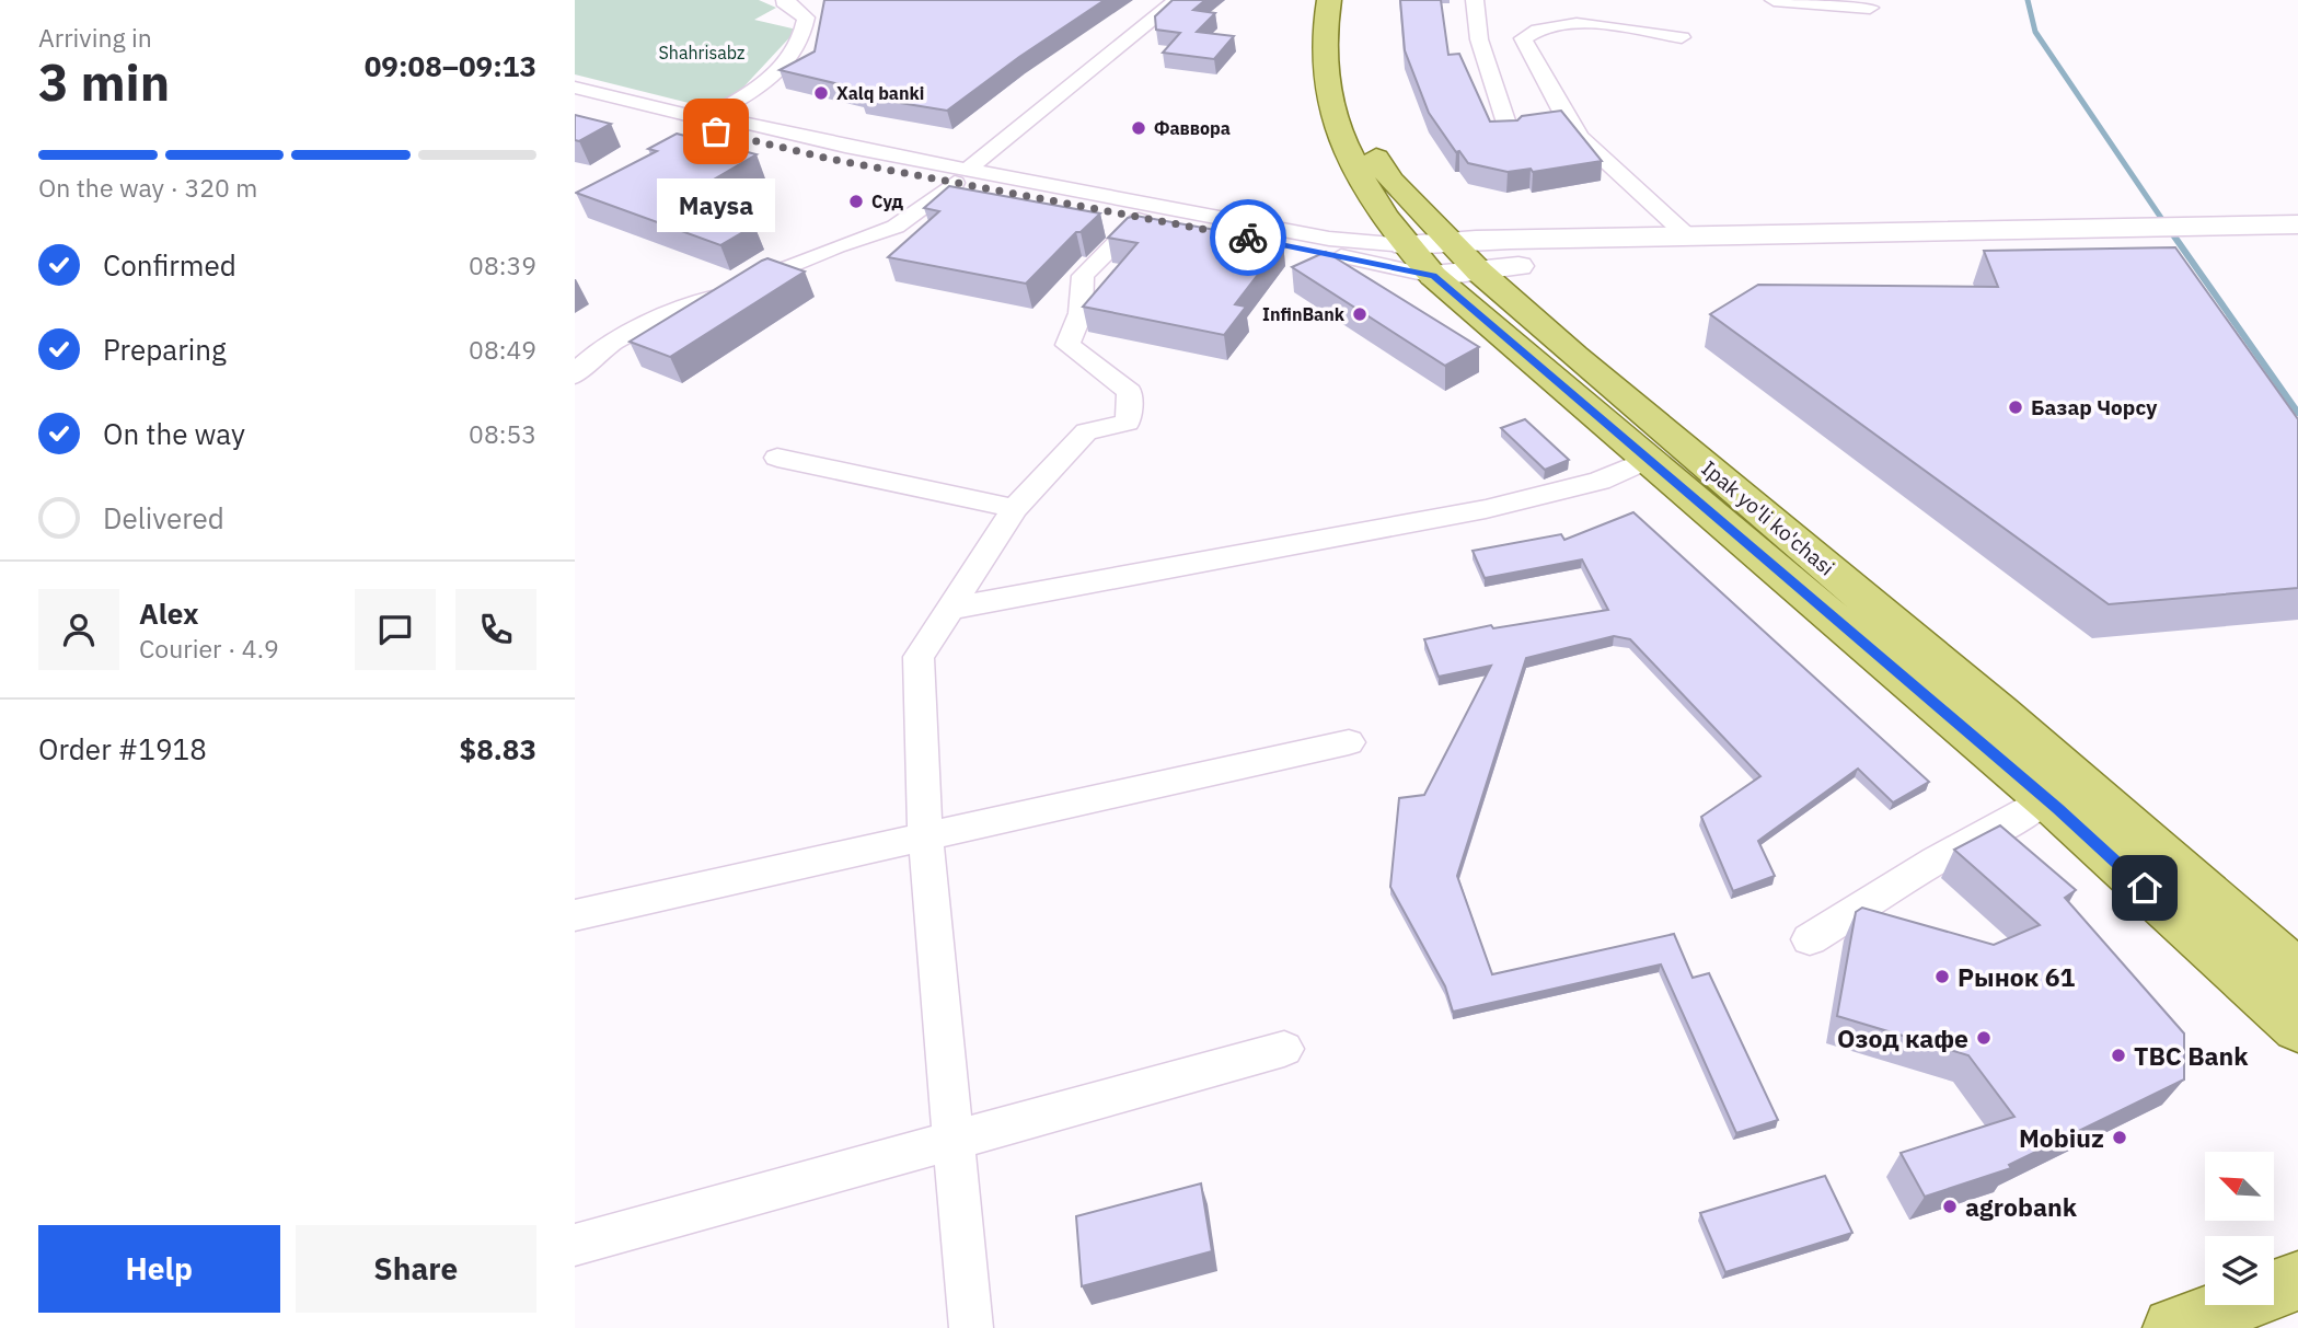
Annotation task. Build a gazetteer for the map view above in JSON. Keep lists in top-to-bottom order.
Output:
{
  "streets": {
    "main road": ["Ipak yo'li ko'chasi"]
  },
  "parks": ["Shahrisabz"],
  "places": [
    "Xalq banki",
    "Фаввора",
    "Maysa",
    "Суд",
    "InfinBank",
    "Базар Чорсу",
    "Рынок 61",
    "Озод кафе",
    "TBC Bank",
    "Mobiuz",
    "agrobank"
  ],
  "north": "top left",
  "page": {
    "heading": ["3 min", "Arriving in", "09:08–09:13"],
    "panel": [
      "Alex",
      "Courier · 4.9",
      "Order #1918",
      "$8.83"
    ],
    "bar": "On the way · 320 m",
    "bubble": "Maysa",
    "list": [
      ["Confirmed", "08:39"],
      ["Preparing", "08:49"],
      ["On the way", "08:53"],
      "Delivered"
    ],
    "buttons": ["Help", "Share"]
  }
}
